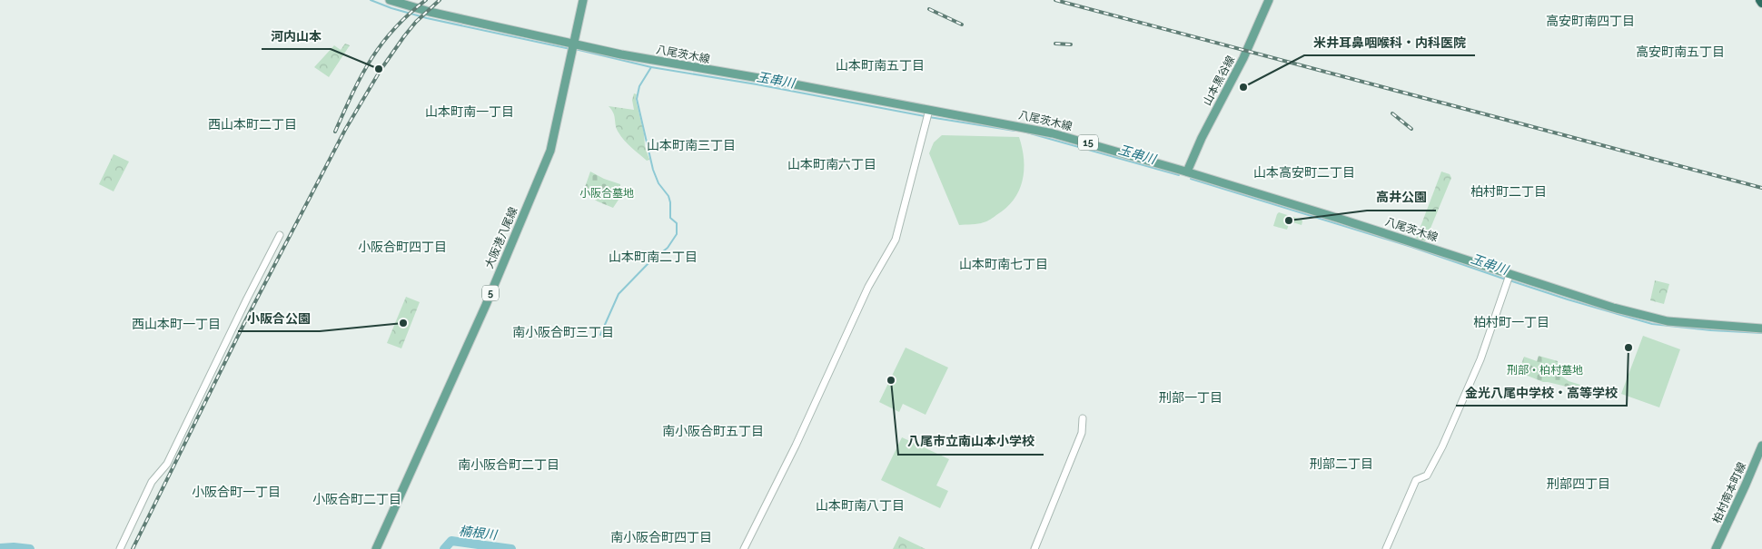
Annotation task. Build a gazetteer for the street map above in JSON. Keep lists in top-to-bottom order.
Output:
{
  "streets": {
    "main road": [
      "八尾茨木線",
      "山本黒谷線",
      "15",
      "大阪港八尾線",
      "5",
      "柏村南本町線"
    ]
  },
  "crossings": [
    ["八尾茨木線", "山本黒谷線"],
    ["八尾茨木線", "大阪港八尾線"]
  ],
  "districts": [
    "高安町南四丁目",
    "高安町南五丁目",
    "山本町南五丁目",
    "山本町南一丁目",
    "西山本町二丁目",
    "山本町南三丁目",
    "山本町南六丁目",
    "山本高安町二丁目",
    "柏村町二丁目",
    "小阪合町四丁目",
    "山本町南二丁目",
    "山本町南七丁目",
    "柏村町一丁目",
    "西山本町一丁目",
    "南小阪合町三丁目",
    "刑部一丁目",
    "南小阪合町五丁目",
    "刑部二丁目",
    "南小阪合町二丁目",
    "刑部四丁目",
    "小阪合町一丁目",
    "小阪合町二丁目",
    "山本町南八丁目",
    "南小阪合町四丁目"
  ],
  "water": ["玉串川", "楠根川"],
  "parks": ["小阪合墓地", "刑部・柏村墓地"],
  "places": [
    "河内山本",
    "米井耳鼻咽喉科・内科医院",
    "高井公園",
    "小阪合公園",
    "金光八尾中学校・高等学校",
    "八尾市立南山本小学校"
  ]
}
